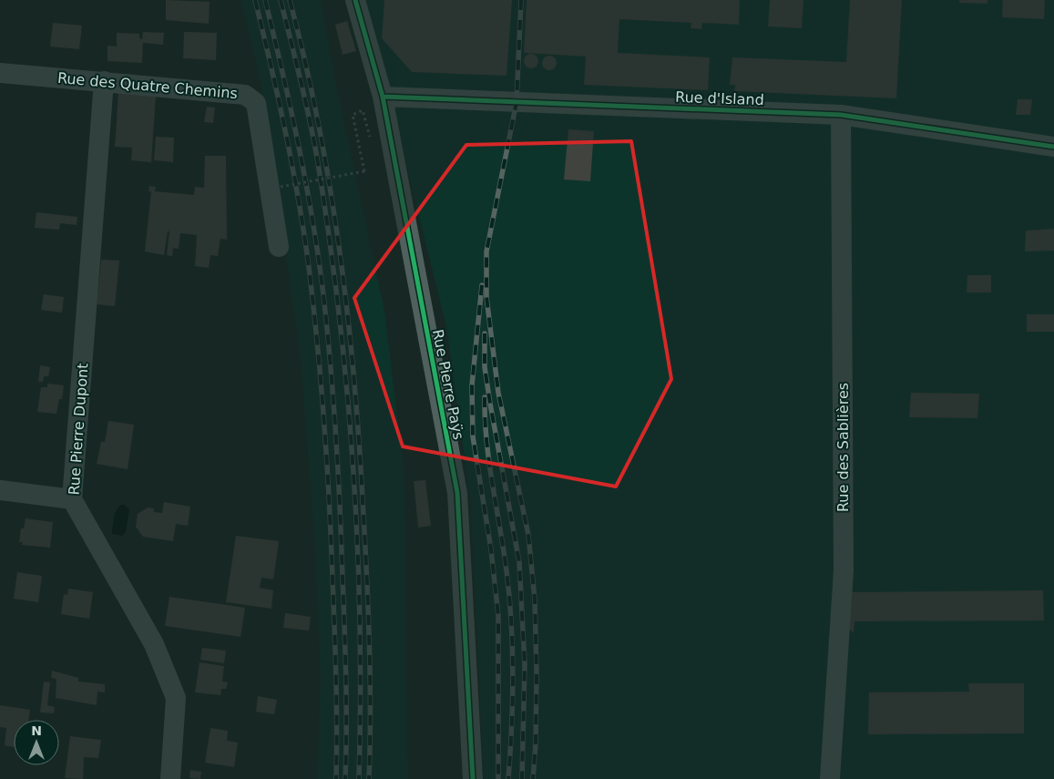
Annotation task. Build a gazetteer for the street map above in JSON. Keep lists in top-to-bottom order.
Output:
{
  "streets": {
    "street": [
      "Rue des Quatre Chemins",
      "Rue d'Island",
      "Rue Pierre Paÿs",
      "Rue Pierre Dupont",
      "Rue des Sablières"
    ]
  },
  "crossings": [
    ["Rue des Quatre Chemins", "Rue Pierre Dupont"],
    ["Rue d'Island", "Rue Pierre Paÿs"],
    ["Rue d'Island", "Rue des Sablières"]
  ],
  "north": "top"
}
